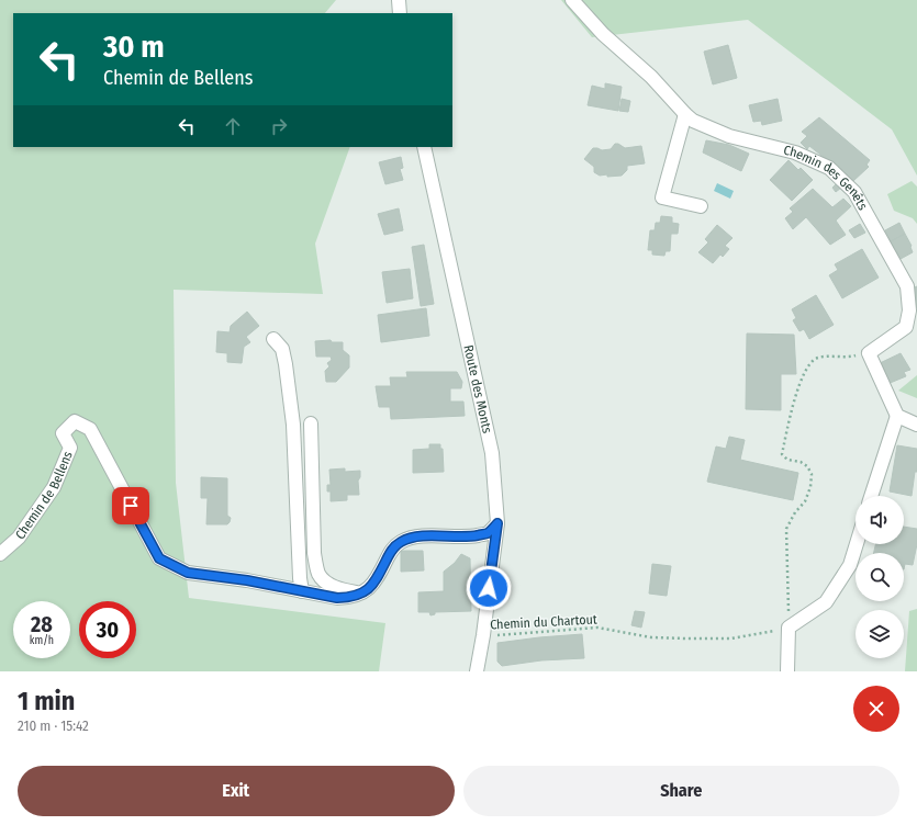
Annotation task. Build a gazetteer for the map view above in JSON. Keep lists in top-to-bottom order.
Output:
{
  "streets": {
    "street": ["Chemin des Genêts", "Route des Monts", "Chemin de Bellens"],
    "path": ["Chemin du Chartout"]
  },
  "crossings": [
    ["Route des Monts", "Chemin du Chartout"]
  ],
  "page": {
    "turn": ["30 m", "Chemin de Bellens"],
    "speed": "28 km/h",
    "limit": "30",
    "heading": ["1 min", "210 m · 15:42"],
    "buttons": ["Exit", "Share"]
  }
}
